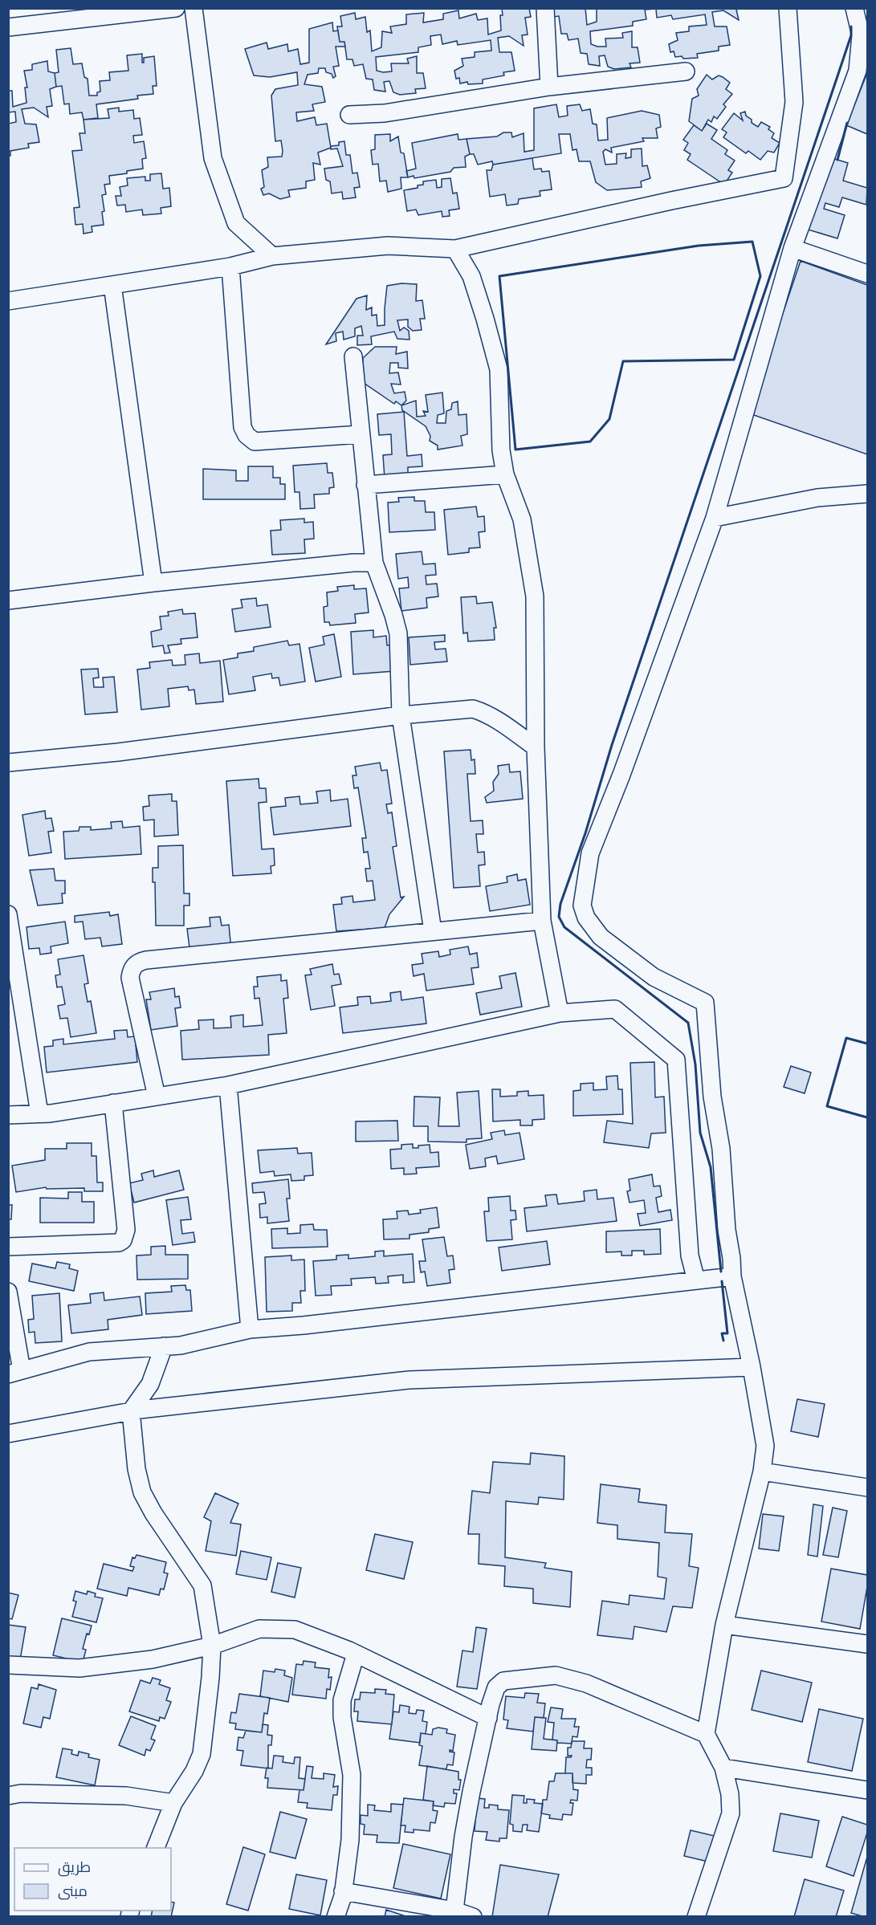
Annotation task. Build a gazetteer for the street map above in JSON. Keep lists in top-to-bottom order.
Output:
{
  "legend": ["طريق", "مبنى"]
}
